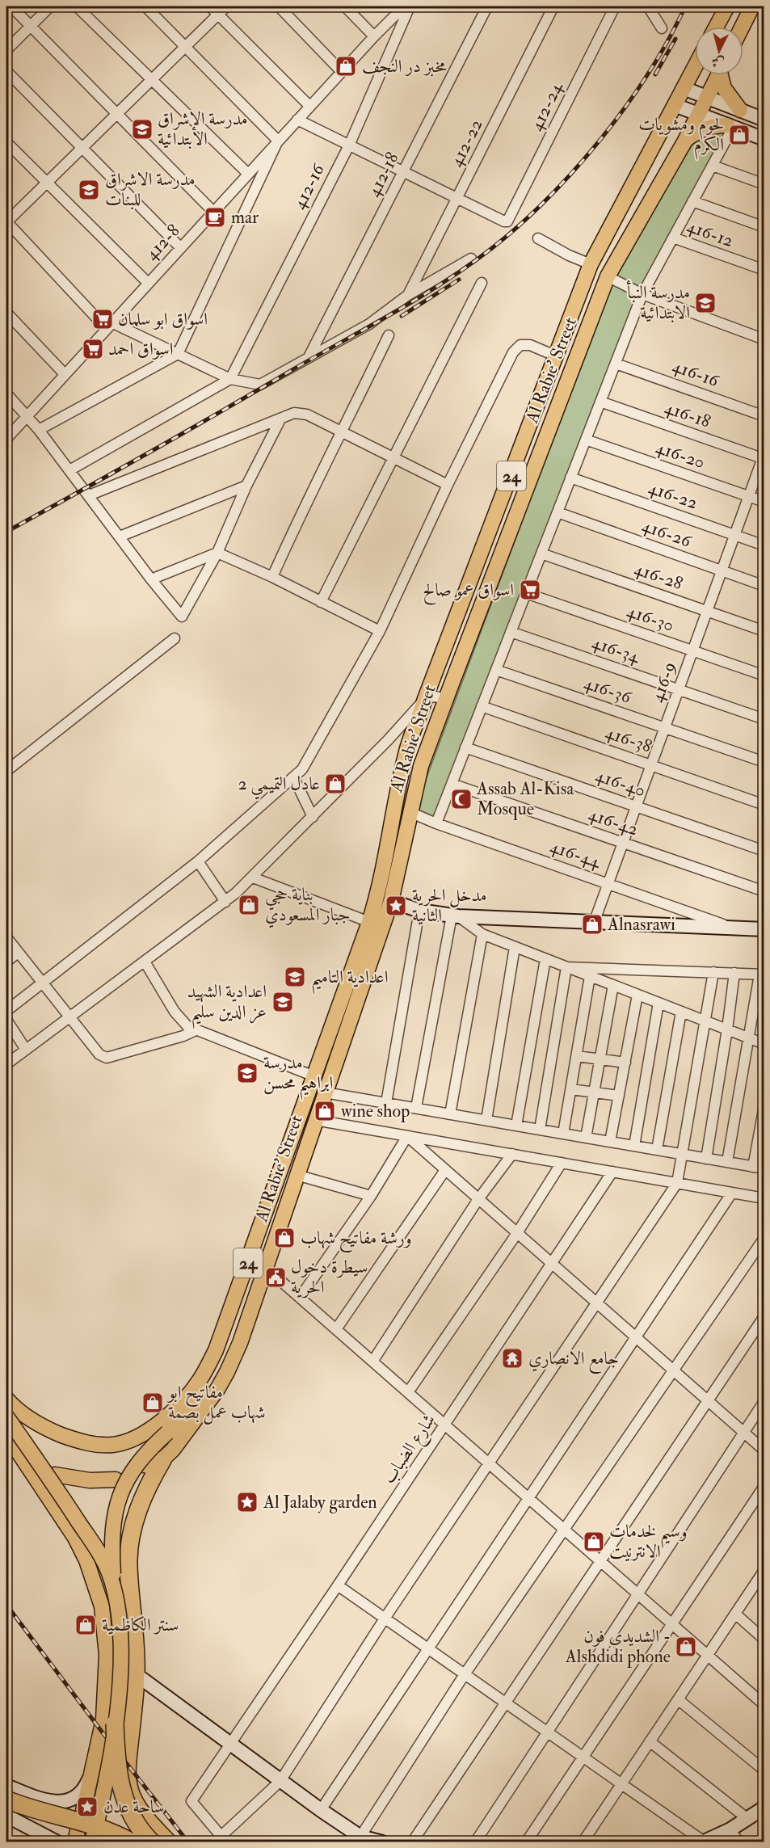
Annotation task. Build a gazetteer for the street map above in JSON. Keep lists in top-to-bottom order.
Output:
{
  "streets": {
    "main road": ["Al Rabie' Street", "24"],
    "street": [
      "412-24",
      "412-22",
      "412-18",
      "412-16",
      "416-12",
      "412-8",
      "416-16",
      "416-18",
      "416-20",
      "416-22",
      "416-26",
      "416-28",
      "416-30",
      "416-34",
      "416-9",
      "416-36",
      "416-38",
      "416-40",
      "416-42",
      "416-44",
      "شارع الضباب"
    ]
  },
  "crossings": [
    ["412-24", "412-22"],
    ["Al Rabie' Street", "416-44"],
    ["416-18", "416-9"],
    ["416-20", "416-9"],
    ["416-22", "416-9"],
    ["416-26", "416-9"],
    ["416-28", "416-9"],
    ["416-30", "416-9"],
    ["416-34", "416-9"],
    ["416-9", "416-36"],
    ["416-9", "416-38"],
    ["416-9", "416-40"],
    ["416-9", "416-42"],
    ["416-9", "416-44"]
  ],
  "places": {
    "shop": [
      "مخبز در النجف",
      "لحوم ومشويات الكرم",
      "عادل التميمي 2",
      "بناية حجي جبار المسعودي",
      "Alnasrawi",
      "wine shop",
      "ورشة مفاتيح شهاب",
      "مفاتيح ابو شهاب عمل بصمة",
      "وسيم لخدمات الانترنيت",
      "سنتر الكاظمية",
      "الشديدي فون - Alshdidi phone"
    ],
    "school or university": [
      "مدرسة الإشراق الابتدائية",
      "مدرسة الاشراق للبنات",
      "مدرسة النبأ الابتدائية",
      "اعدادية التاميم",
      "اعدادية الشهيد عز الدين سليم",
      "مدرسة ابراهيم محسن"
    ],
    "cafe": ["mar"],
    "supermarket": ["اسواق ابو سلمان", "اسواق احمد", "اسواق عمو صالح"],
    "mosque": ["Assab Al-Kisa Mosque"],
    "place": ["مدخل الحرية الثانية", "Al Jalaby garden", "ساحة عدن"],
    "public building": ["سيطرة دخول الحرية"],
    "temple": ["جامع الانصاري"]
  },
  "north": "bottom"
}
